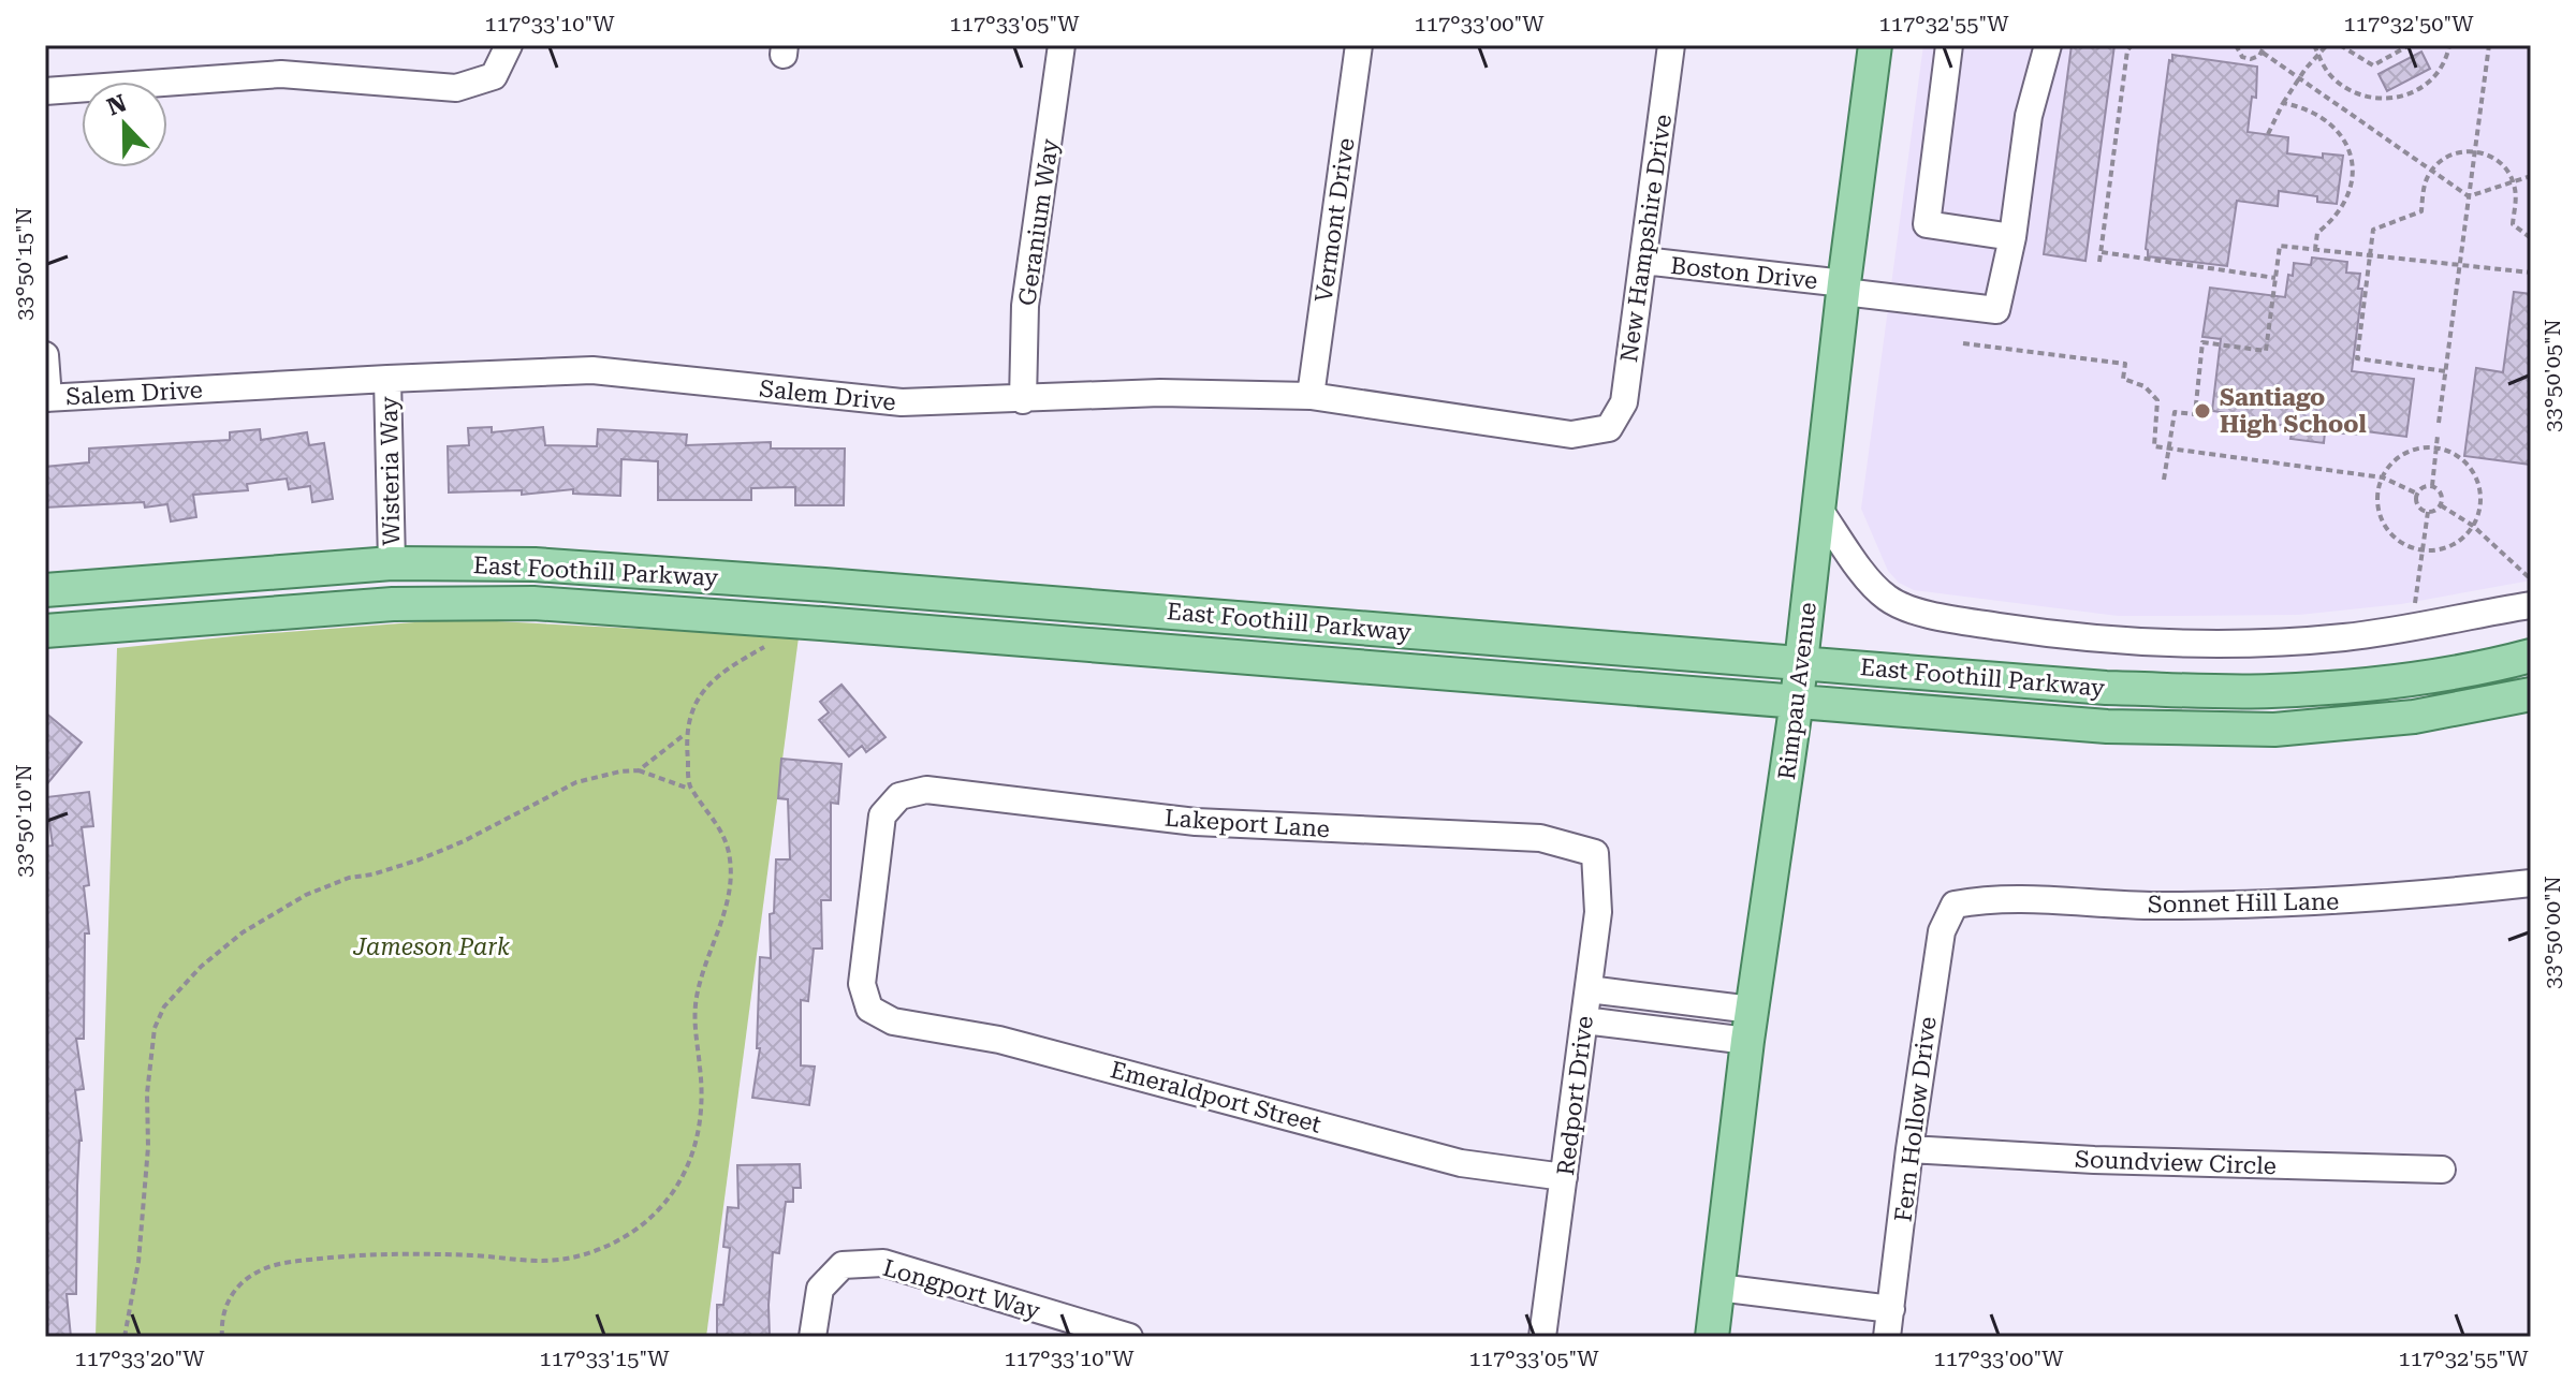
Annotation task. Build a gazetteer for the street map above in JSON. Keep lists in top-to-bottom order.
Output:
{
  "streets": {
    "main road": ["East Foothill Parkway", "Rimpau Avenue"],
    "street": [
      "Vermont Drive",
      "Geranium Way",
      "New Hampshire Drive",
      "Boston Drive",
      "Salem Drive",
      "Wisteria Way",
      "Lakeport Lane",
      "Sonnet Hill Lane",
      "Redport Drive",
      "Emeraldport Street",
      "Fern Hollow Drive",
      "Soundview Circle",
      "Longport Way"
    ]
  },
  "crossings": [
    ["Vermont Drive", "Salem Drive"],
    ["Geranium Way", "Salem Drive"],
    ["New Hampshire Drive", "Boston Drive"],
    ["New Hampshire Drive", "Salem Drive"],
    ["Boston Drive", "Rimpau Avenue"],
    ["Salem Drive", "Wisteria Way"],
    ["Wisteria Way", "East Foothill Parkway"],
    ["East Foothill Parkway", "Rimpau Avenue"],
    ["Lakeport Lane", "Redport Drive"],
    ["Lakeport Lane", "Emeraldport Street"],
    ["Sonnet Hill Lane", "Fern Hollow Drive"],
    ["Redport Drive", "Emeraldport Street"],
    ["Fern Hollow Drive", "Soundview Circle"]
  ],
  "parks": ["Jameson Park"],
  "places": ["Santiago High School"],
  "north": "top",
  "coordinates": [
    "117°33'10\"W",
    "117°33'05\"W",
    "117°33'00\"W",
    "117°32'55\"W",
    "117°32'50\"W",
    "33°50'15\"N",
    "33°50'05\"N",
    "33°50'10\"N",
    "33°50'00\"N",
    "117°33'20\"W",
    "117°33'15\"W"
  ]
}
